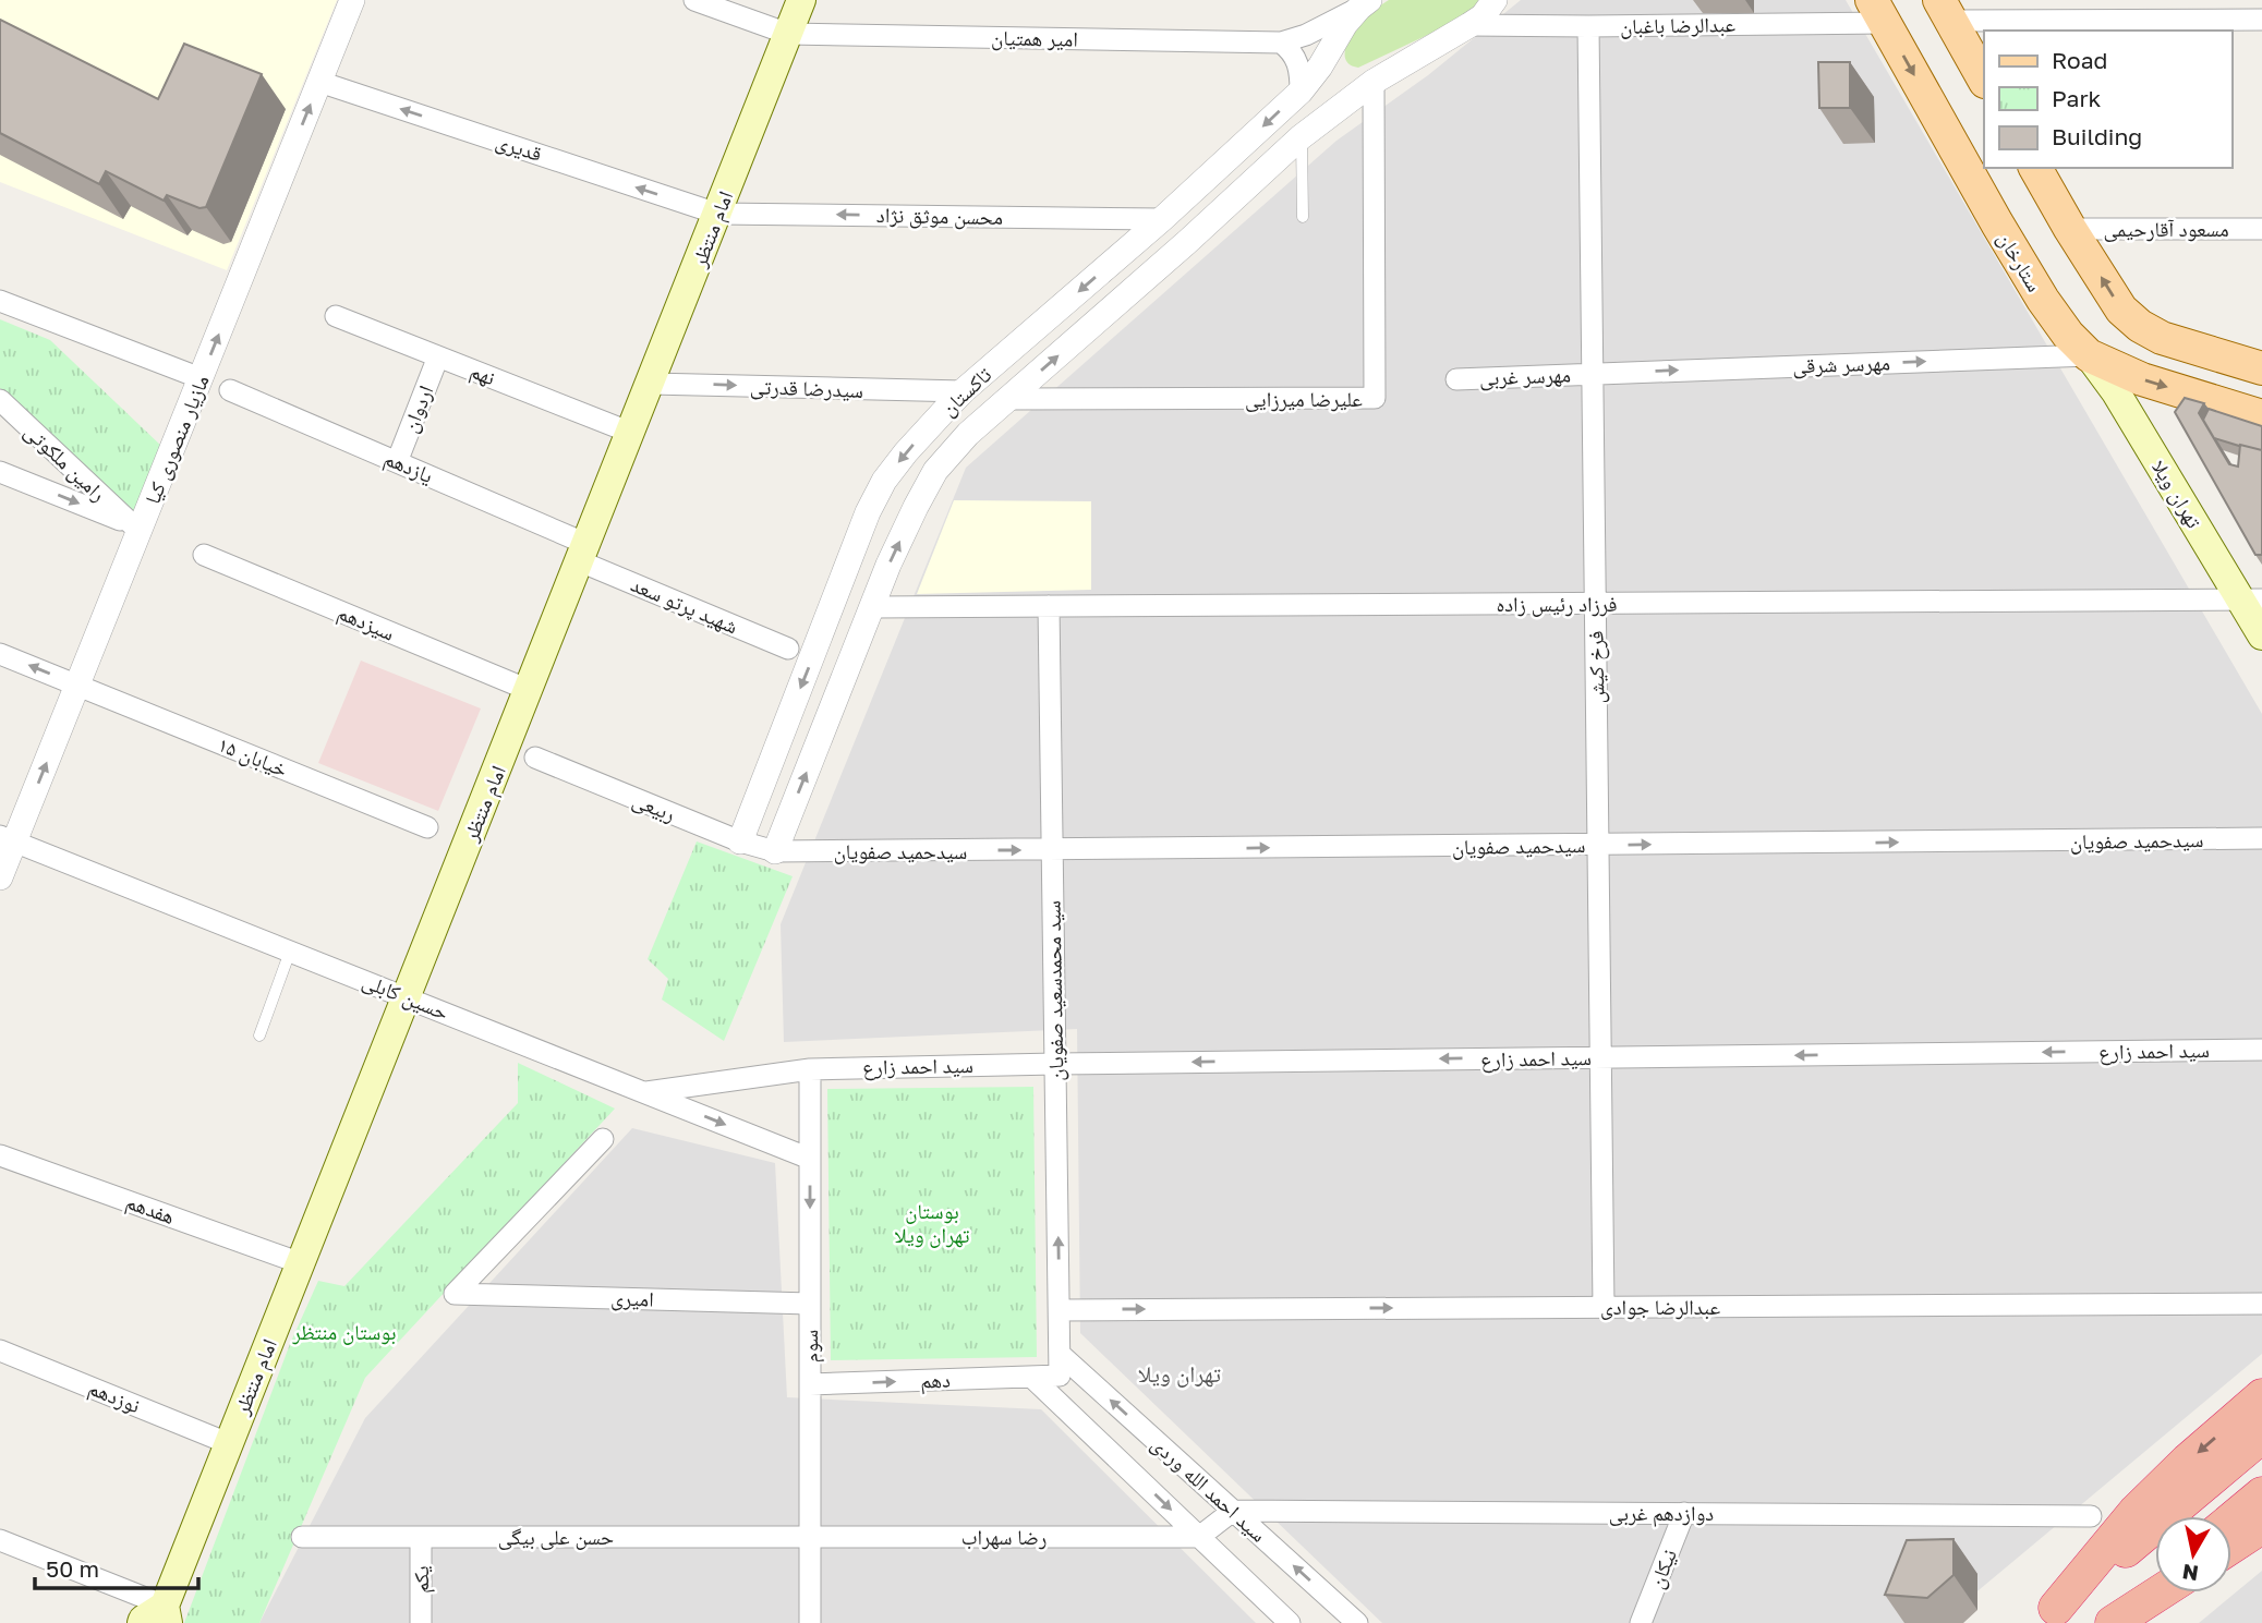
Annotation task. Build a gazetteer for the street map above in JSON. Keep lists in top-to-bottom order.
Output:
{
  "streets": {
    "main road": ["امام منتظر", "ستارخان", "تهران ویلا"],
    "street": [
      "عبدالرضا باغبان",
      "امیر همتیان",
      "قدیری",
      "محسن موثق نژاد",
      "مسعود آقارحیمی",
      "مهرسر شرقی",
      "نهم",
      "مهرسر غربی",
      "سیدرضا قدرتی",
      "تاکستان",
      "علیرضا میرزایی",
      "اردوان",
      "مازیار منصوری کیا",
      "رامین ملکوتی",
      "یازدهم",
      "فرزاد رئیس زاده",
      "شهید پرتو سعد",
      "سیزدهم",
      "فرخ کیش",
      "خیابان ۱۵",
      "ربیعی",
      "سیدحمید صفویان",
      "سید محمدسعید صفویان",
      "حسین کابلی",
      "سید احمد زارع",
      "هفدهم",
      "امیری",
      "عبدالرضا جوادی",
      "سوم",
      "دهم",
      "نوزدهم",
      "سید احمد الله وردی",
      "دوازدهم غربی",
      "حسن علی بیگی",
      "رضا سهراب",
      "نیکان",
      "یکم"
    ]
  },
  "crossings": [
    ["عبدالرضا باغبان", "ستارخان"],
    ["عبدالرضا باغبان", "تاکستان"],
    ["عبدالرضا باغبان", "فرخ کیش"],
    ["امیر همتیان", "امام منتظر"],
    ["قدیری", "محسن موثق نژاد"],
    ["قدیری", "امام منتظر"],
    ["قدیری", "مازیار منصوری کیا"],
    ["محسن موثق نژاد", "امام منتظر"],
    ["محسن موثق نژاد", "تاکستان"],
    ["امام منتظر", "نهم"],
    ["امام منتظر", "سیدرضا قدرتی"],
    ["امام منتظر", "یازدهم"],
    ["امام منتظر", "شهید پرتو سعد"],
    ["امام منتظر", "سیزدهم"],
    ["امام منتظر", "حسین کابلی"],
    ["امام منتظر", "هفدهم"],
    ["امام منتظر", "نوزدهم"],
    ["ستارخان", "مهرسر شرقی"],
    ["ستارخان", "تهران ویلا"],
    ["مهرسر شرقی", "مهرسر غربی"],
    ["مهرسر شرقی", "تهران ویلا"],
    ["مهرسر شرقی", "فرخ کیش"],
    ["نهم", "اردوان"],
    ["مهرسر غربی", "فرخ کیش"],
    ["سیدرضا قدرتی", "تاکستان"],
    ["تاکستان", "علیرضا میرزایی"],
    ["تاکستان", "فرزاد رئیس زاده"],
    ["تاکستان", "ربیعی"],
    ["تاکستان", "سیدحمید صفویان"],
    ["اردوان", "یازدهم"],
    ["مازیار منصوری کیا", "رامین ملکوتی"],
    ["مازیار منصوری کیا", "خیابان ۱۵"],
    ["مازیار منصوری کیا", "حسین کابلی"],
    ["یازدهم", "شهید پرتو سعد"],
    ["تهران ویلا", "فرزاد رئیس زاده"],
    ["فرزاد رئیس زاده", "فرخ کیش"],
    ["فرزاد رئیس زاده", "سید محمدسعید صفویان"],
    ["فرخ کیش", "سیدحمید صفویان"],
    ["فرخ کیش", "سید احمد زارع"],
    ["فرخ کیش", "عبدالرضا جوادی"],
    ["ربیعی", "سیدحمید صفویان"],
    ["سیدحمید صفویان", "سید محمدسعید صفویان"],
    ["سید محمدسعید صفویان", "سید احمد زارع"],
    ["سید محمدسعید صفویان", "عبدالرضا جوادی"],
    ["سید محمدسعید صفویان", "دهم"],
    ["سید محمدسعید صفویان", "سید احمد الله وردی"],
    ["حسین کابلی", "سید احمد زارع"],
    ["حسین کابلی", "سوم"],
    ["سید احمد زارع", "سوم"],
    ["امیری", "سوم"],
    ["سوم", "دهم"],
    ["سوم", "حسن علی بیگی"],
    ["سوم", "رضا سهراب"],
    ["دهم", "سید احمد الله وردی"],
    ["سید احمد الله وردی", "دوازدهم غربی"],
    ["سید احمد الله وردی", "رضا سهراب"],
    ["دوازدهم غربی", "نیکان"],
    ["حسن علی بیگی", "رضا سهراب"],
    ["حسن علی بیگی", "یکم"]
  ],
  "one_way": [
    "قدیری",
    "محسن موثق نژاد",
    "مهرسر شرقی",
    "سیدرضا قدرتی",
    "مازیار منصوری کیا",
    "سیدحمید صفویان",
    "سید احمد زارع",
    "عبدالرضا جوادی",
    "دهم"
  ],
  "districts": ["تهران ویلا"],
  "parks": ["بوستان تهران ویلا", "بوستان منتظر"],
  "legend": ["Road", "Park", "Building"],
  "scale_bar": "50 m",
  "north": "bottom"
}
